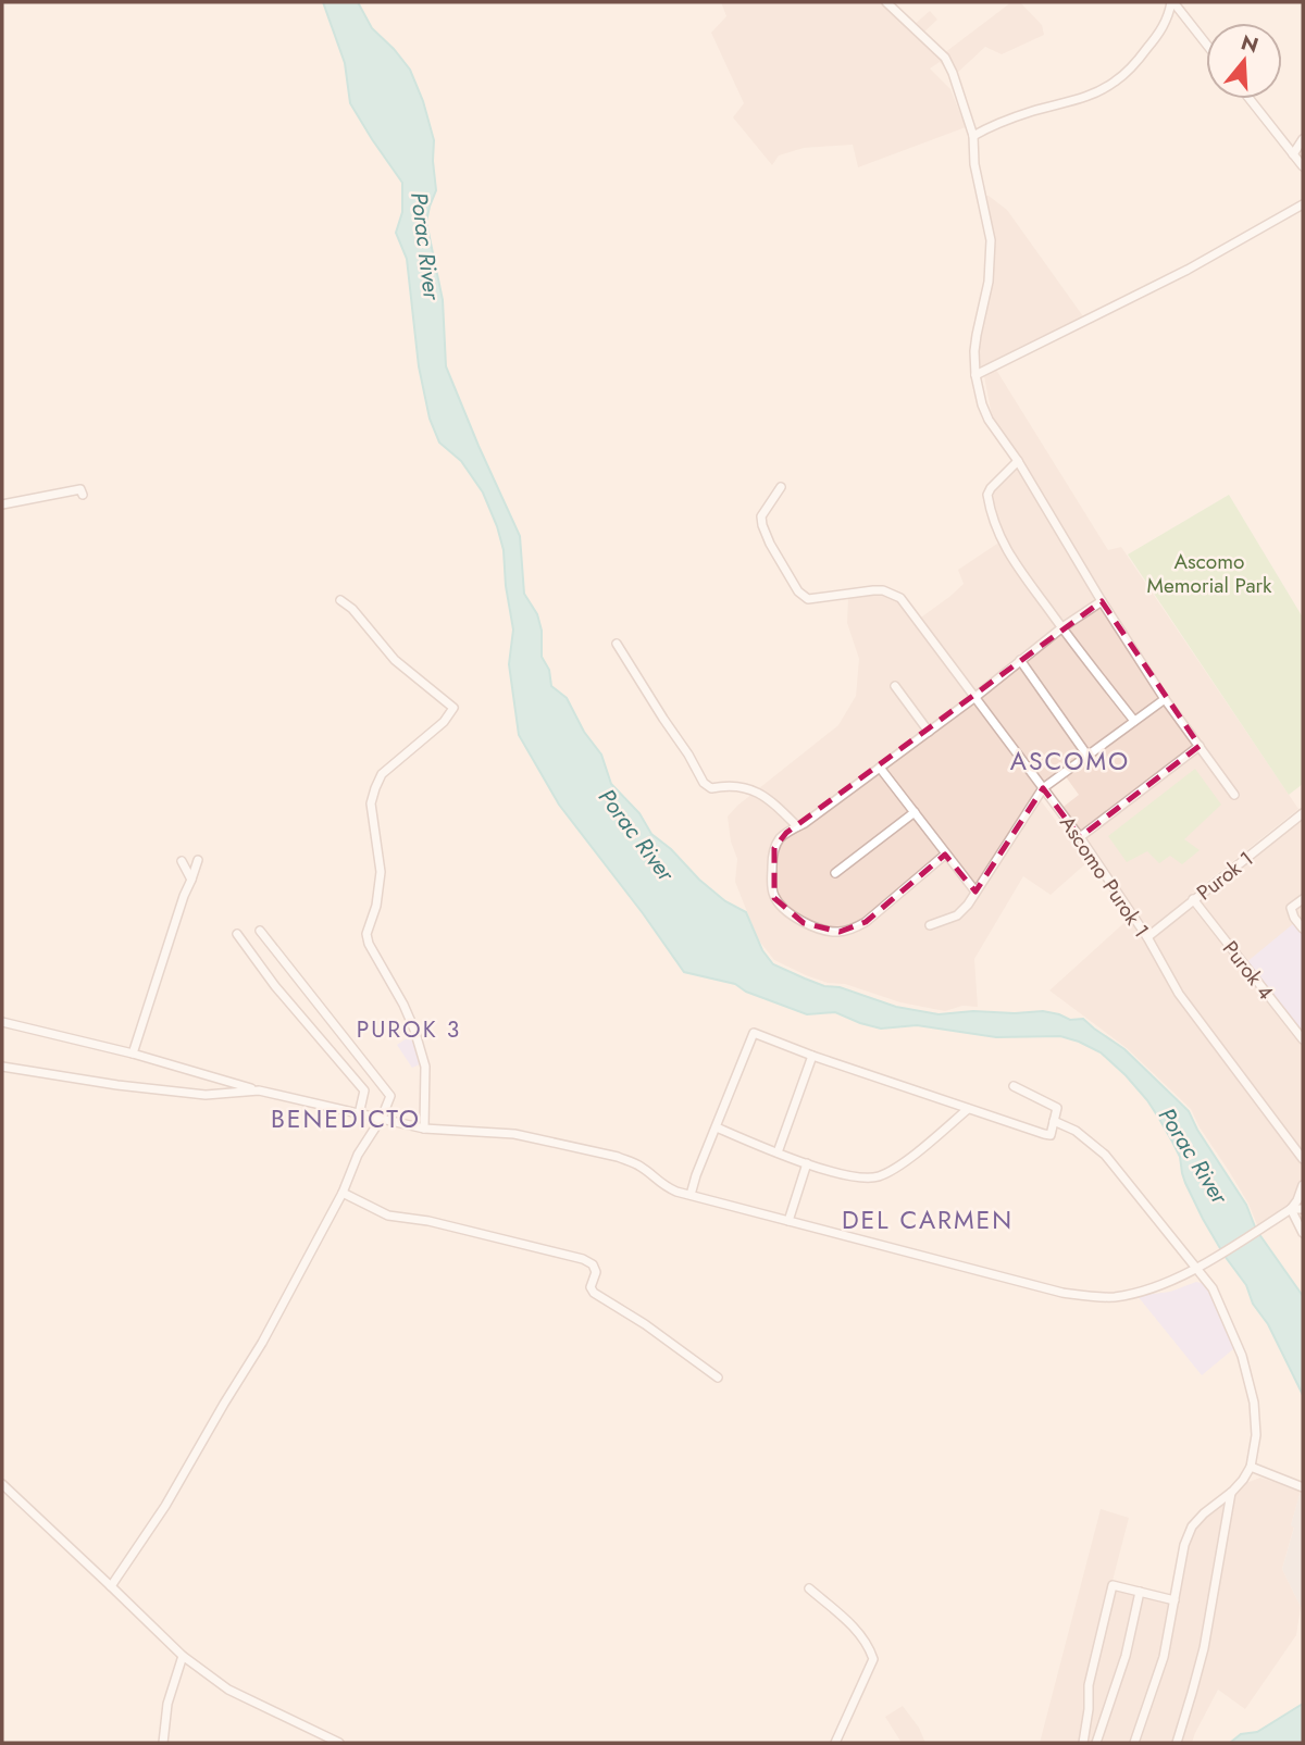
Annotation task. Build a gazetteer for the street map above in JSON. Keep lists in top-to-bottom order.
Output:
{
  "streets": {
    "street": ["Purok 1", "Ascomo Purok 1", "Purok 4"]
  },
  "crossings": [
    ["Purok 1", "Ascomo Purok 1"],
    ["Purok 1", "Purok 4"]
  ],
  "districts": [
    "ASCOMO",
    "PUROK 3",
    "BENEDICTO",
    "DEL CARMEN"
  ],
  "water": ["Porac River"],
  "parks": ["Ascomo Memorial Park"],
  "north": "top"
}
